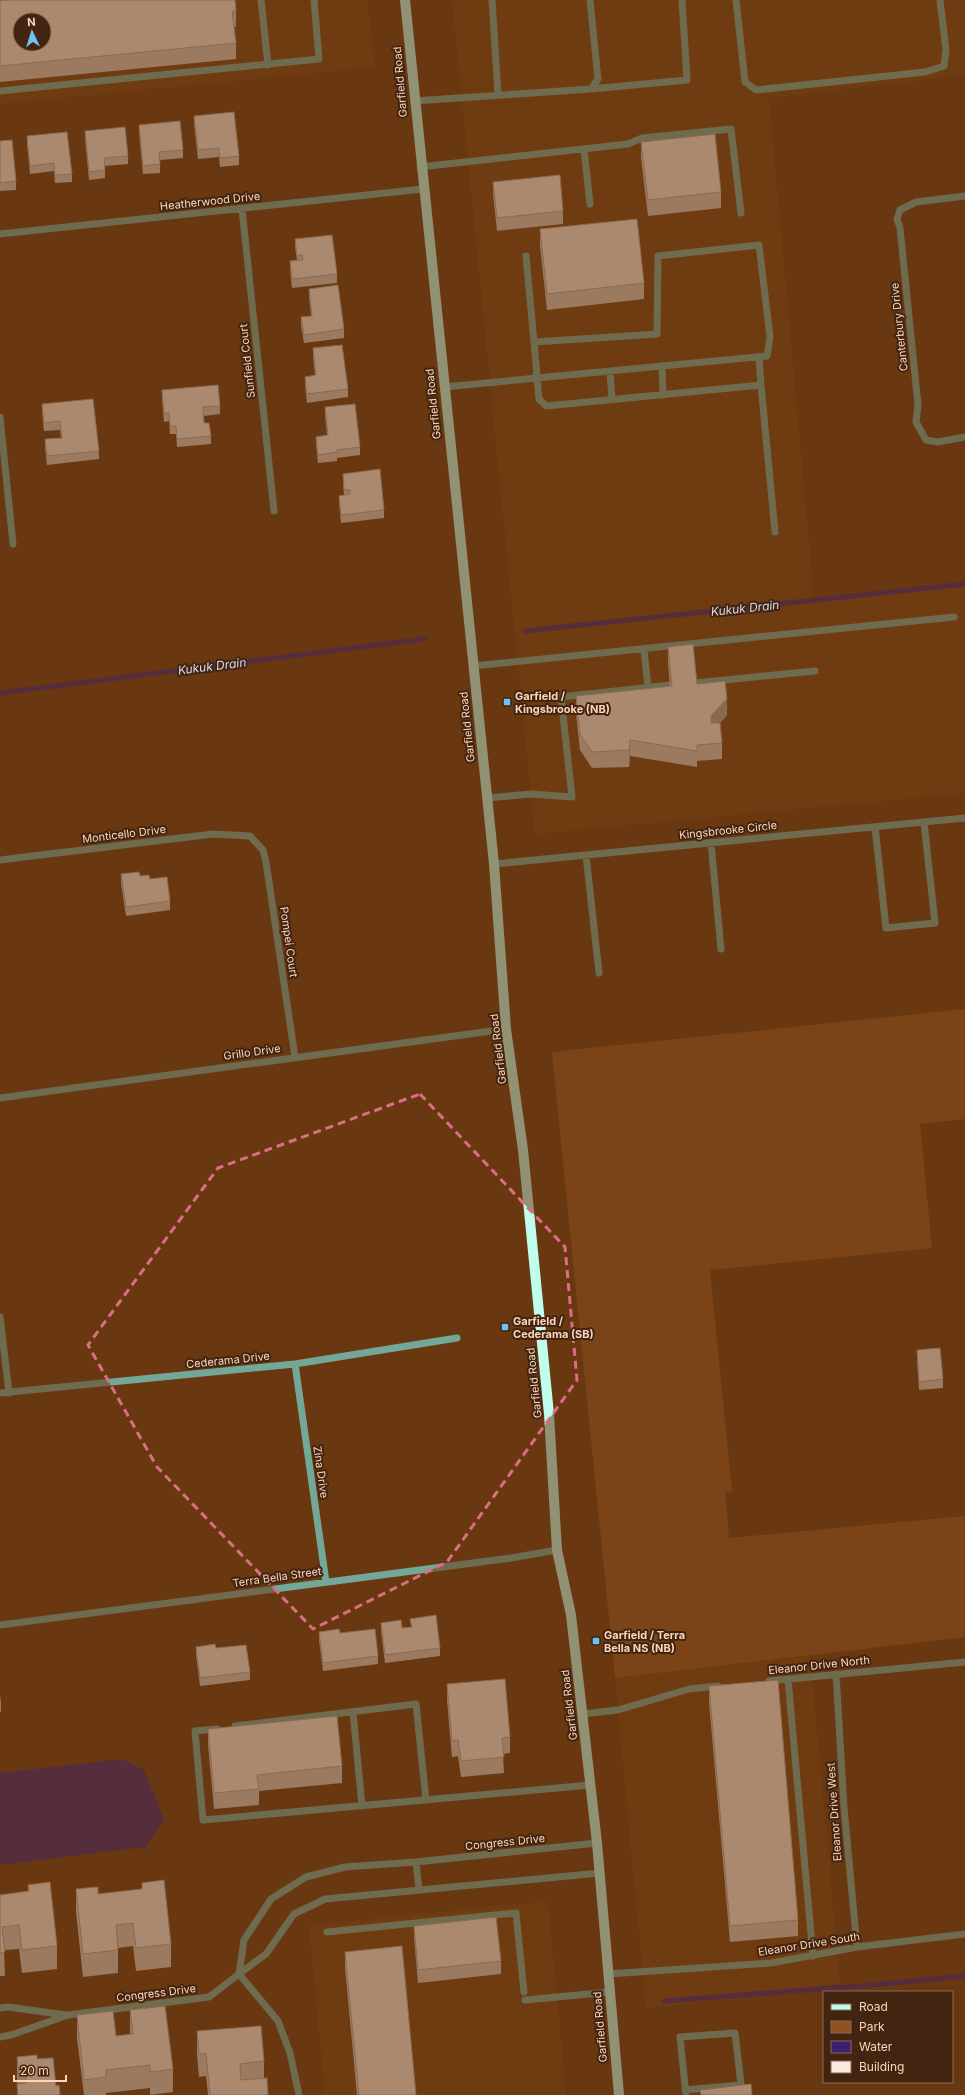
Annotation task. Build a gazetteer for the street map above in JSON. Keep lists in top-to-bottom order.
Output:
{
  "streets": {
    "main road": ["Garfield Road"],
    "street": [
      "Heatherwood Drive",
      "Canterbury Drive",
      "Sunfield Court",
      "Kingsbrooke Circle",
      "Monticello Drive",
      "Pompei Court",
      "Grillo Drive",
      "Cederama Drive",
      "Zina Drive",
      "Terra Bella Street",
      "Eleanor Drive North",
      "Eleanor Drive West",
      "Congress Drive",
      "Eleanor Drive South"
    ]
  },
  "crossings": [
    ["Garfield Road", "Heatherwood Drive"],
    ["Garfield Road", "Kingsbrooke Circle"],
    ["Garfield Road", "Grillo Drive"],
    ["Garfield Road", "Terra Bella Street"],
    ["Garfield Road", "Congress Drive"],
    ["Garfield Road", "Eleanor Drive South"],
    ["Heatherwood Drive", "Sunfield Court"],
    ["Monticello Drive", "Pompei Court"],
    ["Pompei Court", "Grillo Drive"],
    ["Cederama Drive", "Zina Drive"],
    ["Zina Drive", "Terra Bella Street"],
    ["Eleanor Drive North", "Eleanor Drive West"],
    ["Eleanor Drive West", "Eleanor Drive South"]
  ],
  "water": ["Kukuk Drain"],
  "places": {
    "transit": ["Garfield / Kingsbrooke (NB)", "Garfield / Cederama (SB)", "Garfield / Terra Bella NS (NB)"]
  },
  "legend": [
    "Road",
    "Park",
    "Water",
    "Building"
  ],
  "scale_bar": "20 m",
  "north": "top"
}
